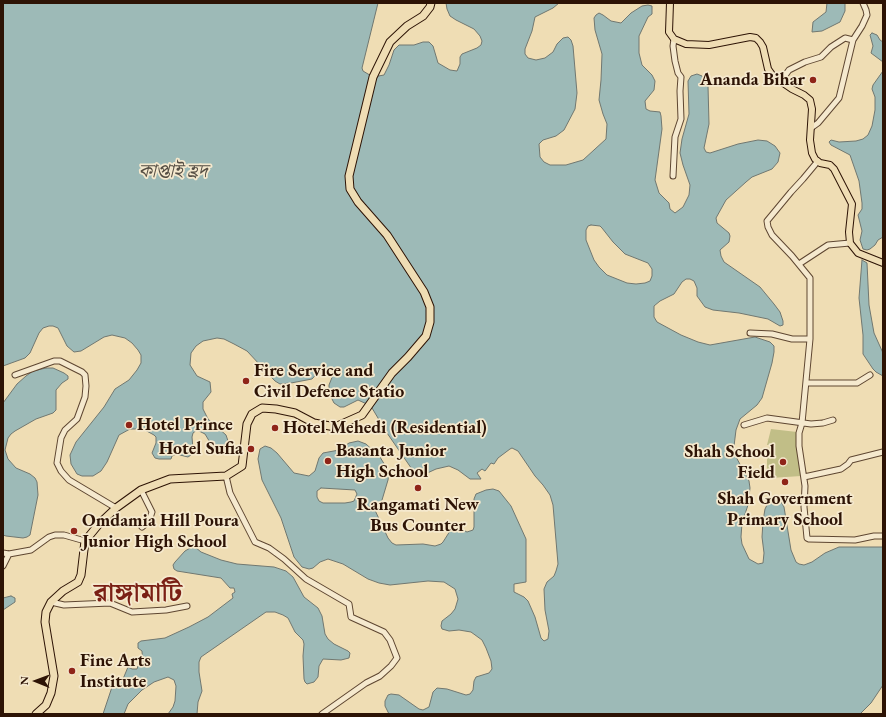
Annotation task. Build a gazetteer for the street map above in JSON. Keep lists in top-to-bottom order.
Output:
{
  "districts": ["রাঙ্গামাটি"],
  "water": ["কাপ্তাই হ্রদ"],
  "places": [
    "Ananda Bihar",
    "Fire Service and Civil Defence Statio",
    "Hotel Prince",
    "Hotel Mehedi (Residential)",
    "Hotel Sufia",
    "Basanta Junior High School",
    "Shah School Field",
    "Shah Government Primary School",
    "Rangamati New Bus Counter",
    "Omdamia Hill Poura Junior High School",
    "Fine Arts Institute"
  ],
  "north": "left"
}
